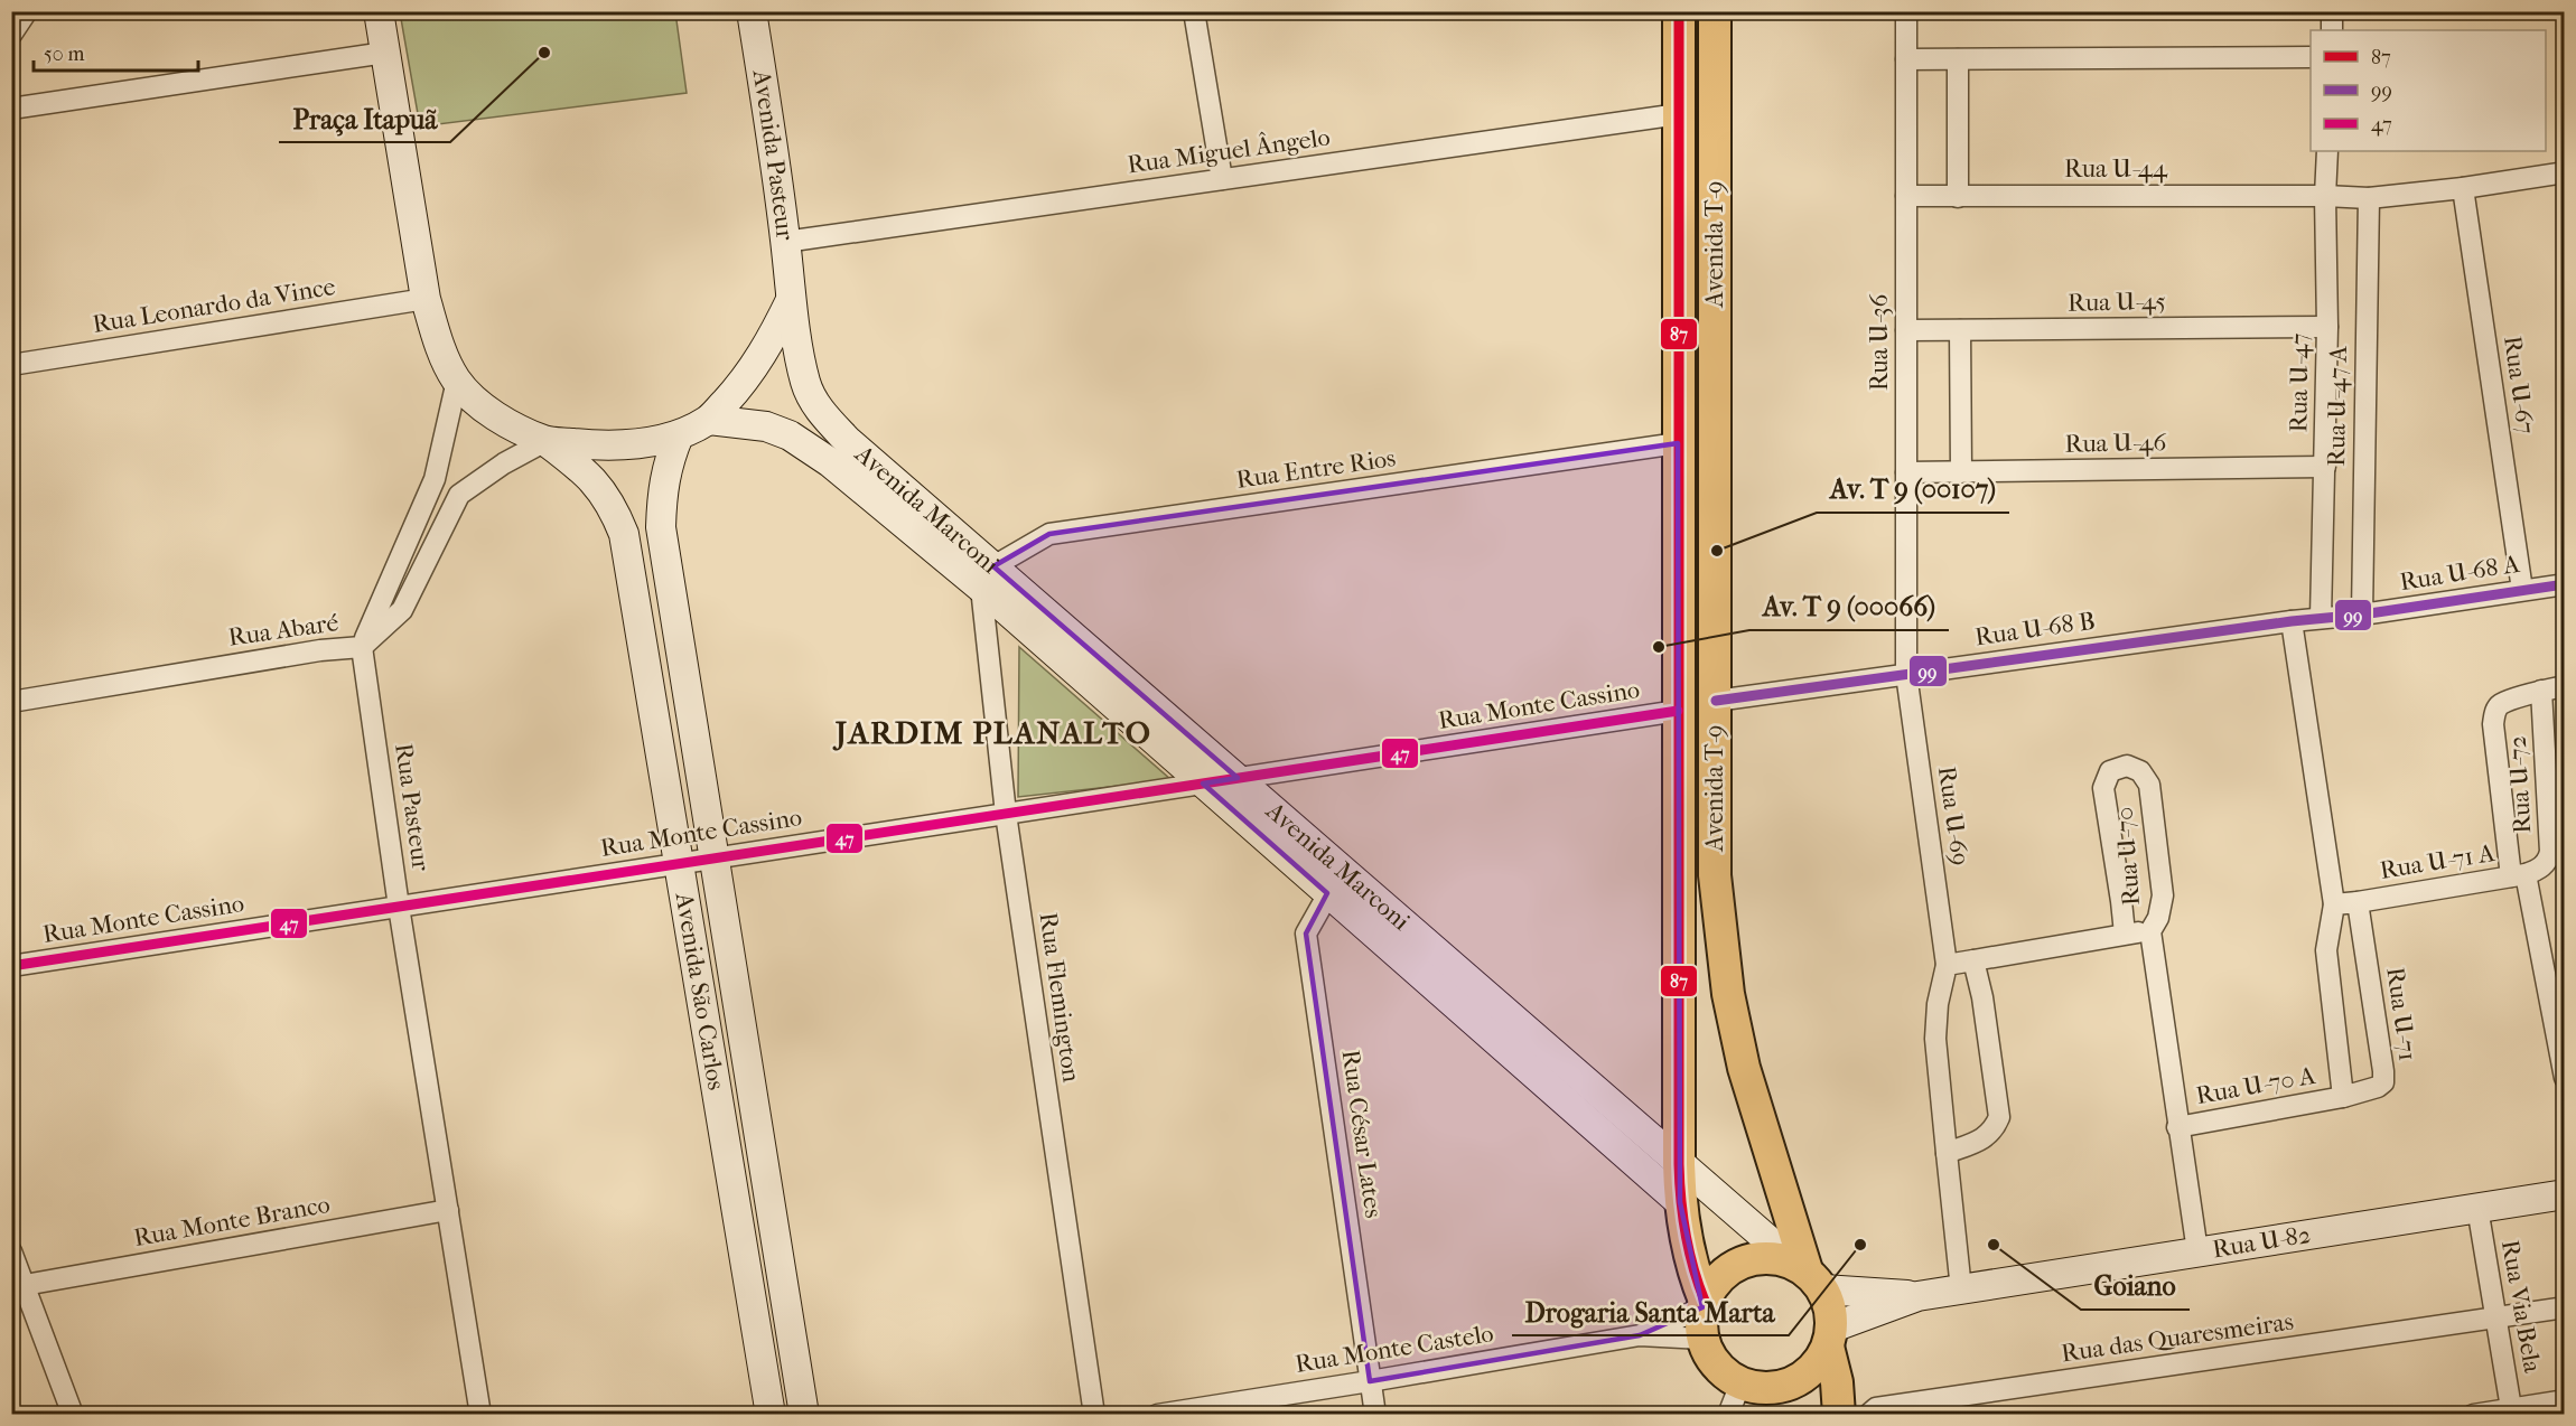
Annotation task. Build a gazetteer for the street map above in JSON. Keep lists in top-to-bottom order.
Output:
{
  "streets": {
    "main road": [
      "Avenida Pasteur",
      "Avenida T-9",
      "Avenida Marconi",
      "Avenida São Carlos",
      "Rua U-82"
    ],
    "street": [
      "Rua Miguel Ângelo",
      "Rua U-44",
      "Rua U-45",
      "Rua Leonardo da Vince",
      "Rua U-36",
      "Rua U-47",
      "Rua U-67",
      "Rua U-47 A",
      "Rua U-46",
      "Rua Entre Rios",
      "Rua U-68 A",
      "Rua U-68 B",
      "Rua Abaré",
      "Rua Monte Cassino",
      "Rua U-72",
      "Rua Pasteur",
      "Rua U-69",
      "Rua U-70",
      "Rua U-71 A",
      "Rua Flemington",
      "Rua U-71",
      "Rua U-70 A",
      "Rua César Lates",
      "Rua Monte Branco",
      "Rua Via Bela",
      "Rua das Quaresmeiras",
      "Rua Monte Castelo"
    ]
  },
  "crossings": [
    ["Rua Miguel Ângelo", "Avenida Pasteur"],
    ["Rua Miguel Ângelo", "Avenida T-9"],
    ["Avenida Pasteur", "Avenida Marconi"],
    ["Rua U-44", "Rua U-36"],
    ["Rua U-44", "Rua U-47"],
    ["Rua U-44", "Rua U-67"],
    ["Rua U-44", "Rua U-47 A"],
    ["Avenida T-9", "Rua Entre Rios"],
    ["Avenida T-9", "Avenida Marconi"],
    ["Avenida T-9", "Rua U-68 B"],
    ["Avenida T-9", "Rua Monte Cassino"],
    ["Avenida T-9", "Rua U-82"],
    ["Avenida T-9", "Rua Monte Castelo"],
    ["Rua U-45", "Rua U-36"],
    ["Rua U-45", "Rua U-47"],
    ["Rua U-36", "Rua U-46"],
    ["Rua U-36", "Rua U-68 B"],
    ["Rua U-36", "Rua U-69"],
    ["Rua U-47", "Rua U-46"],
    ["Rua U-47", "Rua U-68 B"],
    ["Rua U-67", "Rua U-68 A"],
    ["Rua U-47 A", "Rua U-68 A"],
    ["Rua U-47 A", "Rua U-68 B"],
    ["Rua Entre Rios", "Avenida Marconi"],
    ["Rua Entre Rios", "Rua Flemington"],
    ["Avenida Marconi", "Rua Monte Cassino"],
    ["Avenida Marconi", "Rua Flemington"],
    ["Avenida Marconi", "Rua César Lates"],
    ["Avenida Marconi", "Rua U-82"],
    ["Avenida Marconi", "Rua Monte Castelo"],
    ["Rua U-68 A", "Rua U-68 B"],
    ["Rua U-68 B", "Rua U-69"],
    ["Rua Abaré", "Rua Pasteur"],
    ["Rua Monte Cassino", "Rua Pasteur"],
    ["Rua Monte Cassino", "Avenida São Carlos"],
    ["Rua Monte Cassino", "Rua Flemington"],
    ["Rua U-72", "Rua U-71 A"],
    ["Rua Pasteur", "Rua Monte Branco"],
    ["Rua U-69", "Rua U-82"],
    ["Rua U-70", "Rua U-70 A"],
    ["Rua U-70", "Rua U-82"],
    ["Rua U-71 A", "Rua U-71"],
    ["Rua U-71", "Rua U-70 A"],
    ["Rua César Lates", "Rua Monte Castelo"],
    ["Rua U-82", "Rua Via Bela"],
    ["Rua U-82", "Rua Monte Castelo"],
    ["Rua Via Bela", "Rua das Quaresmeiras"]
  ],
  "districts": ["JARDIM PLANALTO"],
  "places": [
    "Praça Itapuã",
    "Av. T 9 (00107)",
    "Av. T 9 (00066)",
    "Drogaria Santa Marta",
    "Goiano"
  ],
  "lines": ["transit line 87", "transit line 99", "transit line 47"],
  "legend": ["87", "99", "47"],
  "scale_bar": "50 m"
}
